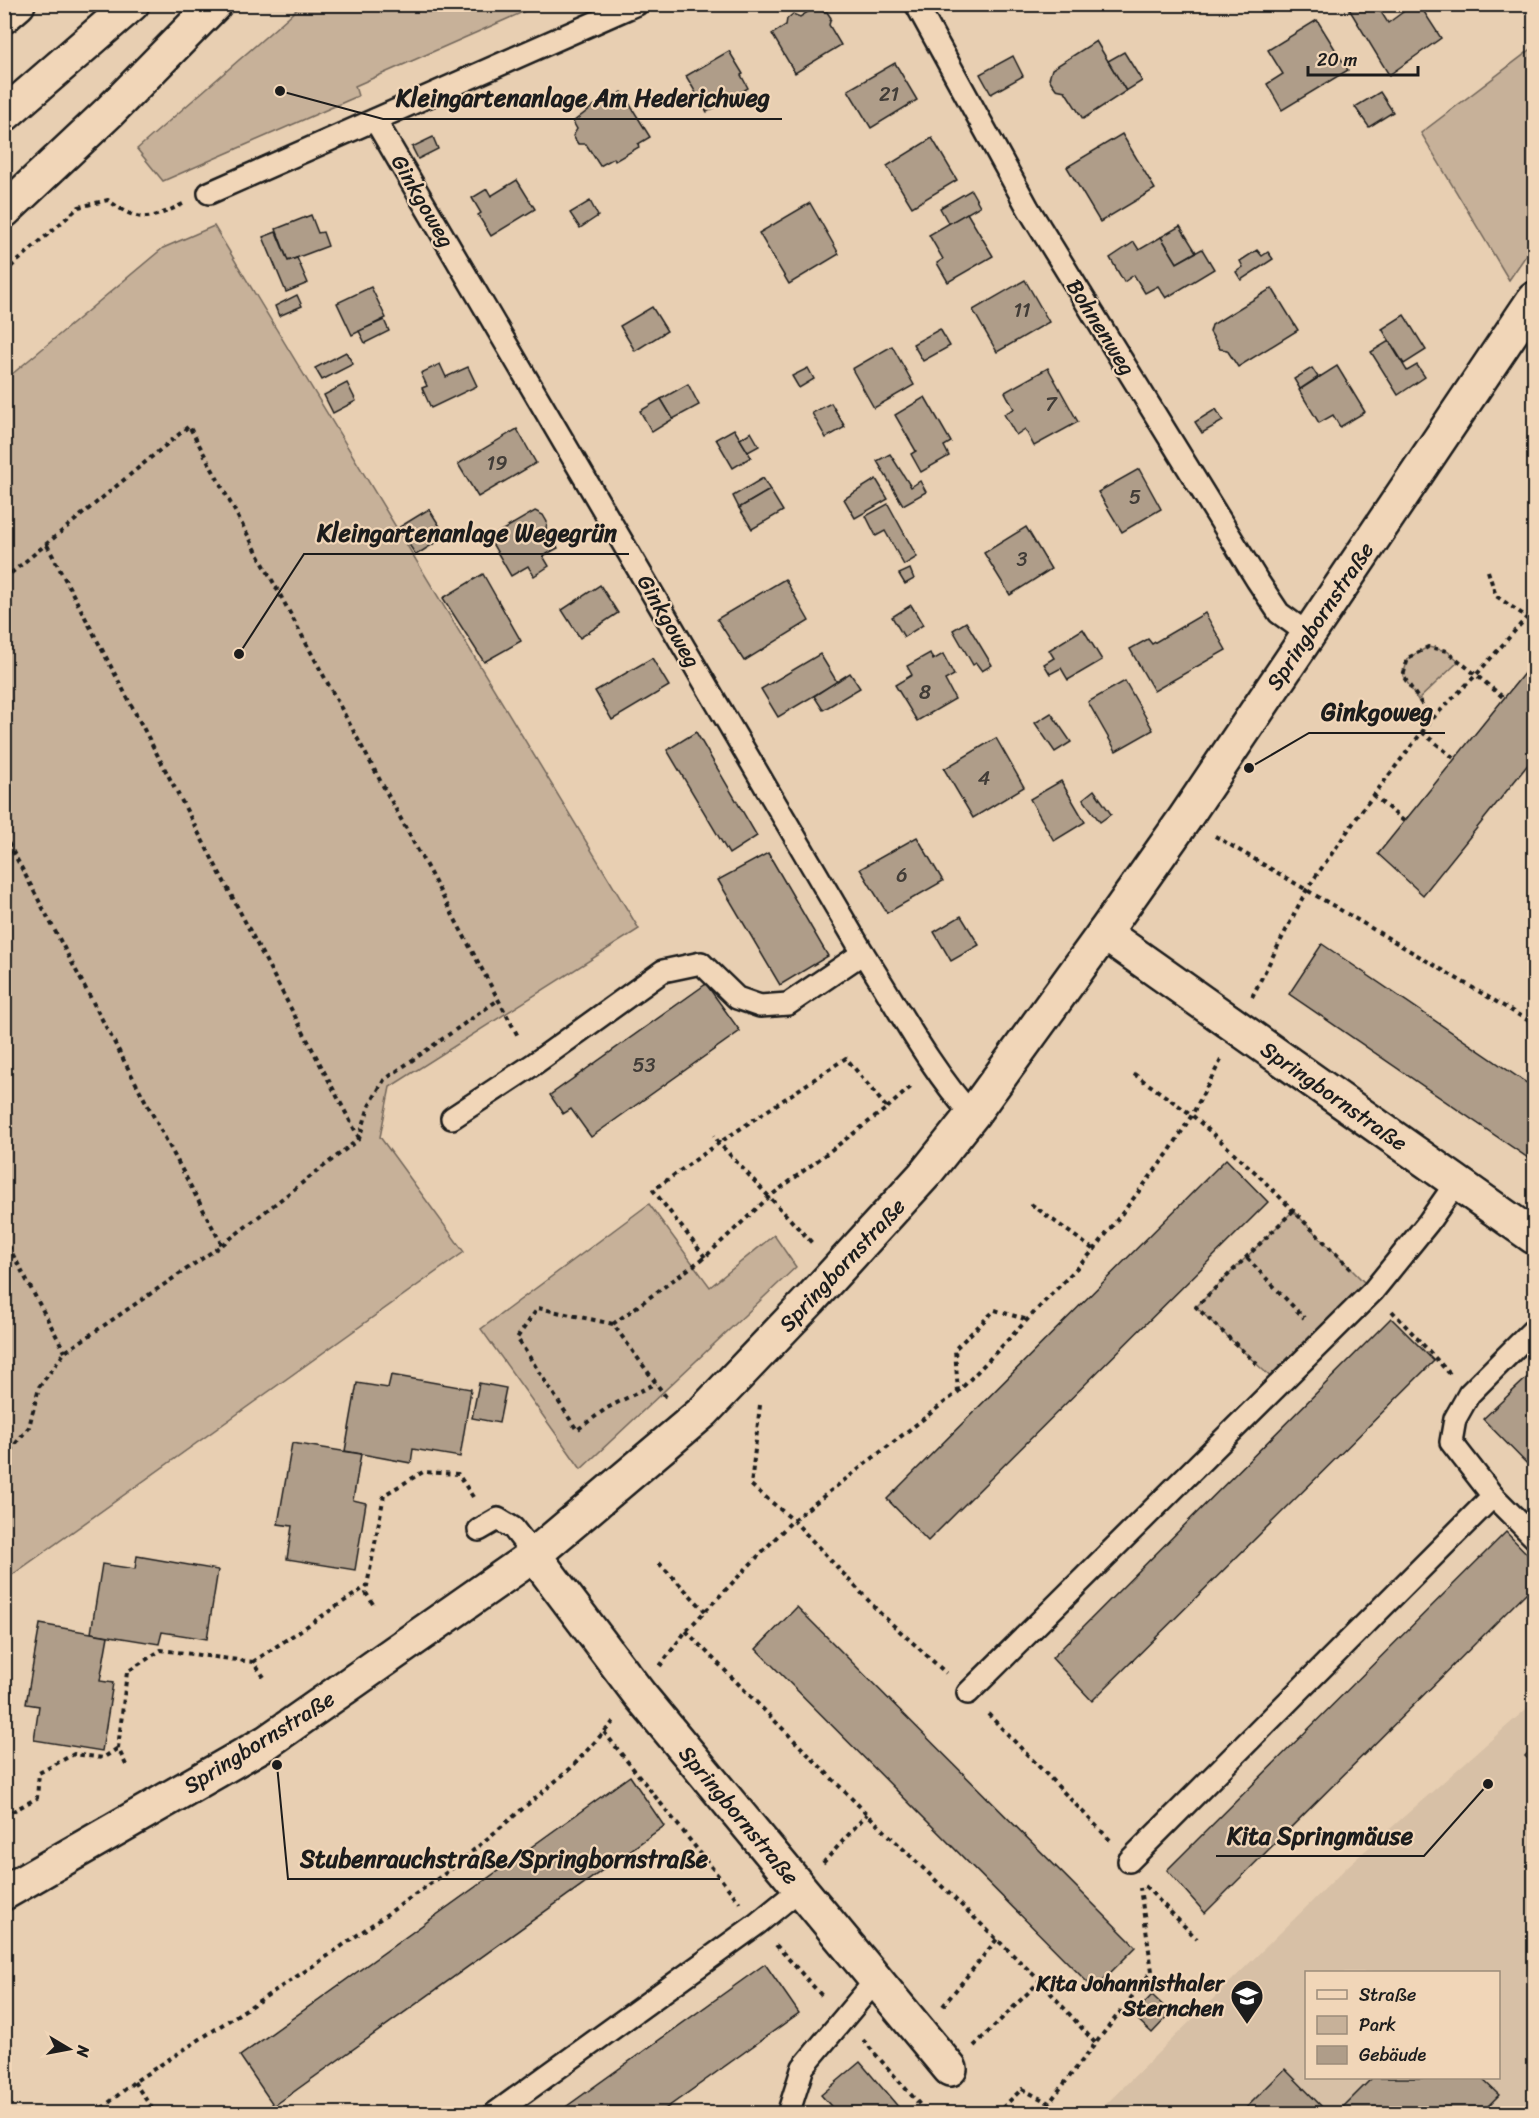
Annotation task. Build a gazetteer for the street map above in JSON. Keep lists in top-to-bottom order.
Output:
{
  "streets": {
    "main road": ["Springbornstraße"],
    "lane": ["Ginkgoweg", "Bohnenweg"]
  },
  "crossings": [
    ["Ginkgoweg", "Springbornstraße"],
    ["Bohnenweg", "Springbornstraße"]
  ],
  "places": {
    "other": [
      "Kleingartenanlage Am Hederichweg",
      "Kleingartenanlage Wegegrün",
      "Ginkgoweg",
      "Stubenrauchstraße/Springbornstraße",
      "Kita Springmäuse"
    ],
    "school or university": ["Kita Johannisthaler Sternchen"]
  },
  "house_numbers": [
    "21",
    "11",
    "7",
    "19",
    "5",
    "3",
    "8",
    "4",
    "6",
    "53"
  ],
  "legend": ["Straße", "Park", "Gebäude"],
  "scale_bar": "20 m",
  "north": "right"
}
